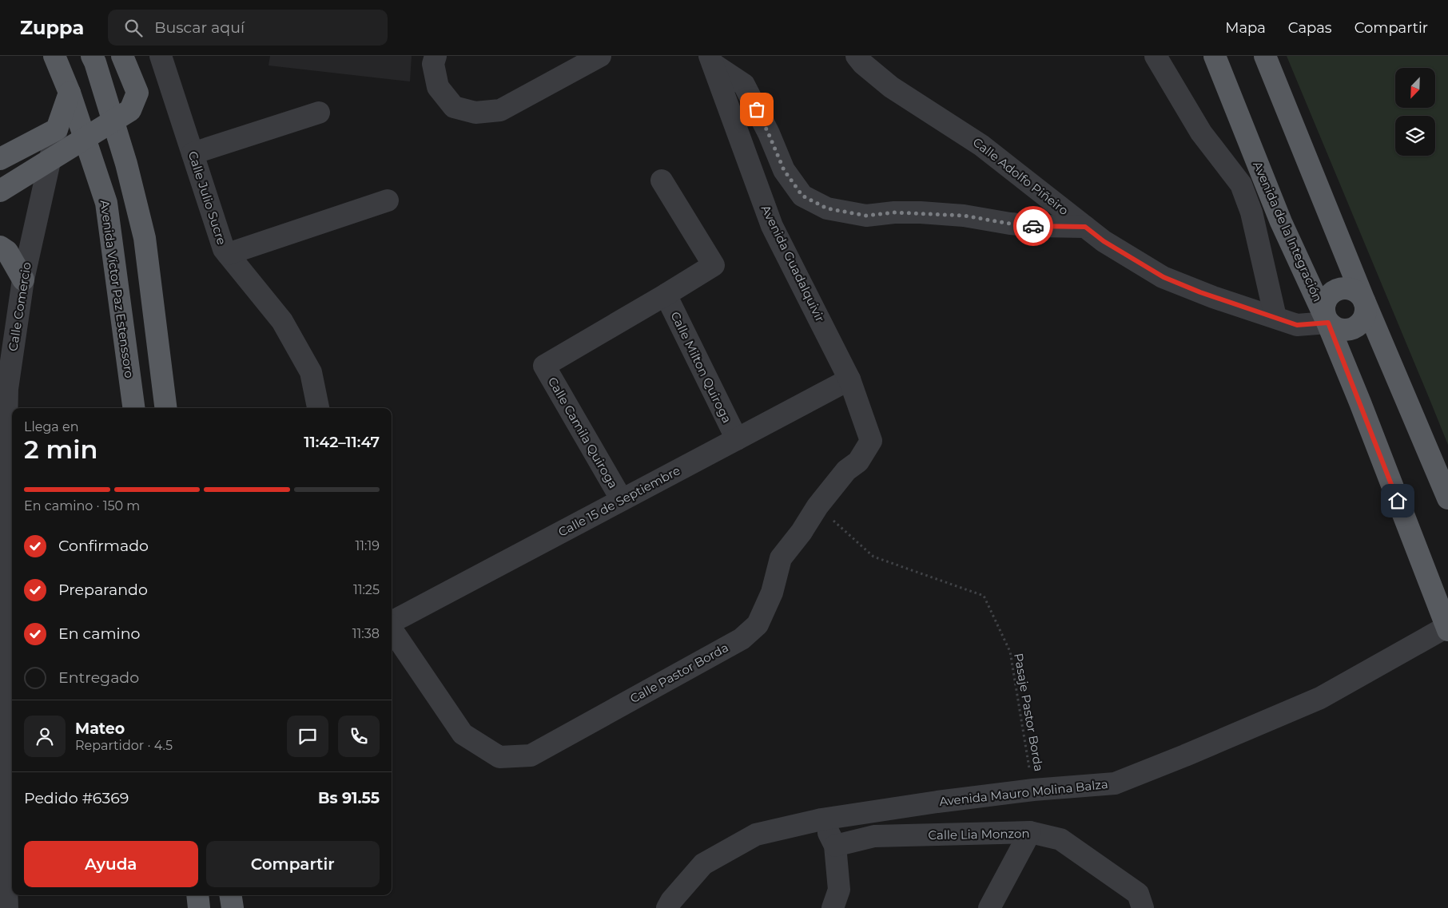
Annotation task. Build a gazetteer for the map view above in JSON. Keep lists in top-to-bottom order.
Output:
{
  "streets": {
    "main road": ["Avenida de la Integración", "Avenida Víctor Paz Estenssoro", "Calle Comercio"],
    "street": [
      "Calle Adolfo Piñeiro",
      "Calle Julio Sucre",
      "Avenida Guadalquivir",
      "Calle Milton Quiroga",
      "Calle Camila Quiroga",
      "Calle 15 de Septiembre",
      "Calle Pastor Borda",
      "Avenida Mauro Molina Balza",
      "Calle Lia Monzon"
    ],
    "path": ["Pasaje Pastor Borda"]
  },
  "crossings": [
    ["Calle Adolfo Piñeiro", "Avenida de la Integración"],
    ["Avenida de la Integración", "Avenida Mauro Molina Balza"],
    ["Avenida Guadalquivir", "Calle 15 de Septiembre"],
    ["Avenida Guadalquivir", "Calle Pastor Borda"],
    ["Avenida Víctor Paz Estenssoro", "Calle Comercio"],
    ["Calle Milton Quiroga", "Calle Camila Quiroga"],
    ["Calle Milton Quiroga", "Calle 15 de Septiembre"],
    ["Calle Camila Quiroga", "Calle 15 de Septiembre"],
    ["Calle 15 de Septiembre", "Calle Pastor Borda"],
    ["Calle Pastor Borda", "Pasaje Pastor Borda"],
    ["Pasaje Pastor Borda", "Avenida Mauro Molina Balza"]
  ],
  "north": "bottom left",
  "page": {
    "header": "Zuppa",
    "search": "Buscar aquí",
    "nav": ["Mapa", "Capas", "Compartir"],
    "heading": ["2 min", "Llega en", "11:42–11:47"],
    "panel": [
      "Mateo",
      "Repartidor · 4.5",
      "Pedido #6369",
      "Bs 91.55"
    ],
    "bar": "En camino · 150 m",
    "list": [
      ["Confirmado", "11:19"],
      ["Preparando", "11:25"],
      ["En camino", "11:38"],
      "Entregado"
    ],
    "buttons": ["Ayuda", "Compartir"]
  }
}
